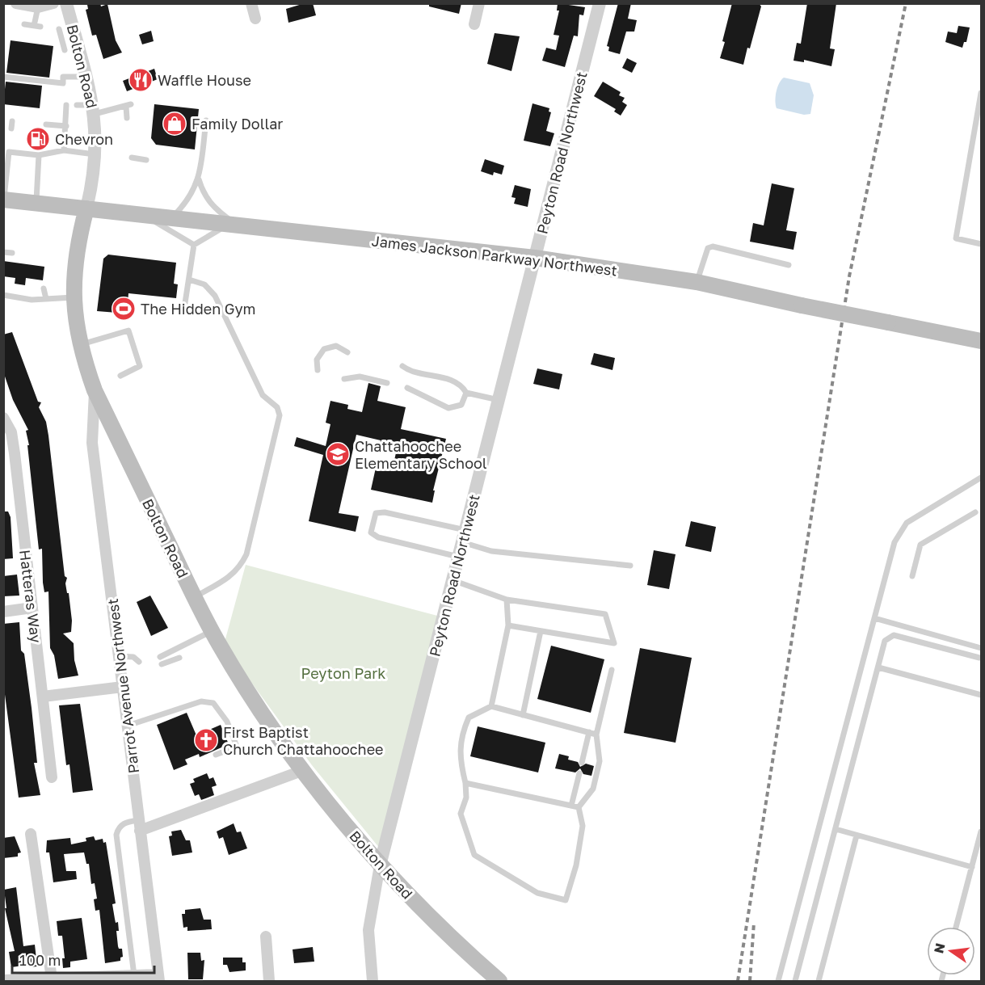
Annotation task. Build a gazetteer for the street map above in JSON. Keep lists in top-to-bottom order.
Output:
{
  "streets": {
    "main road": ["Bolton Road", "James Jackson Parkway Northwest"],
    "street": ["Peyton Road Northwest", "Hatteras Way", "Parrot Avenue Northwest"]
  },
  "crossings": [
    ["Bolton Road", "Peyton Road Northwest"],
    ["Bolton Road", "James Jackson Parkway Northwest"],
    ["Bolton Road", "Parrot Avenue Northwest"],
    ["Peyton Road Northwest", "James Jackson Parkway Northwest"]
  ],
  "parks": ["Peyton Park"],
  "places": {
    "restaurant": ["Waffle House"],
    "shop": ["Family Dollar"],
    "fuel station": ["Chevron"],
    "sports": ["The Hidden Gym"],
    "school or university": ["Chattahoochee Elementary School"],
    "church": ["First Baptist Church Chattahoochee"]
  },
  "scale_bar": "100 m",
  "north": "left"
}
